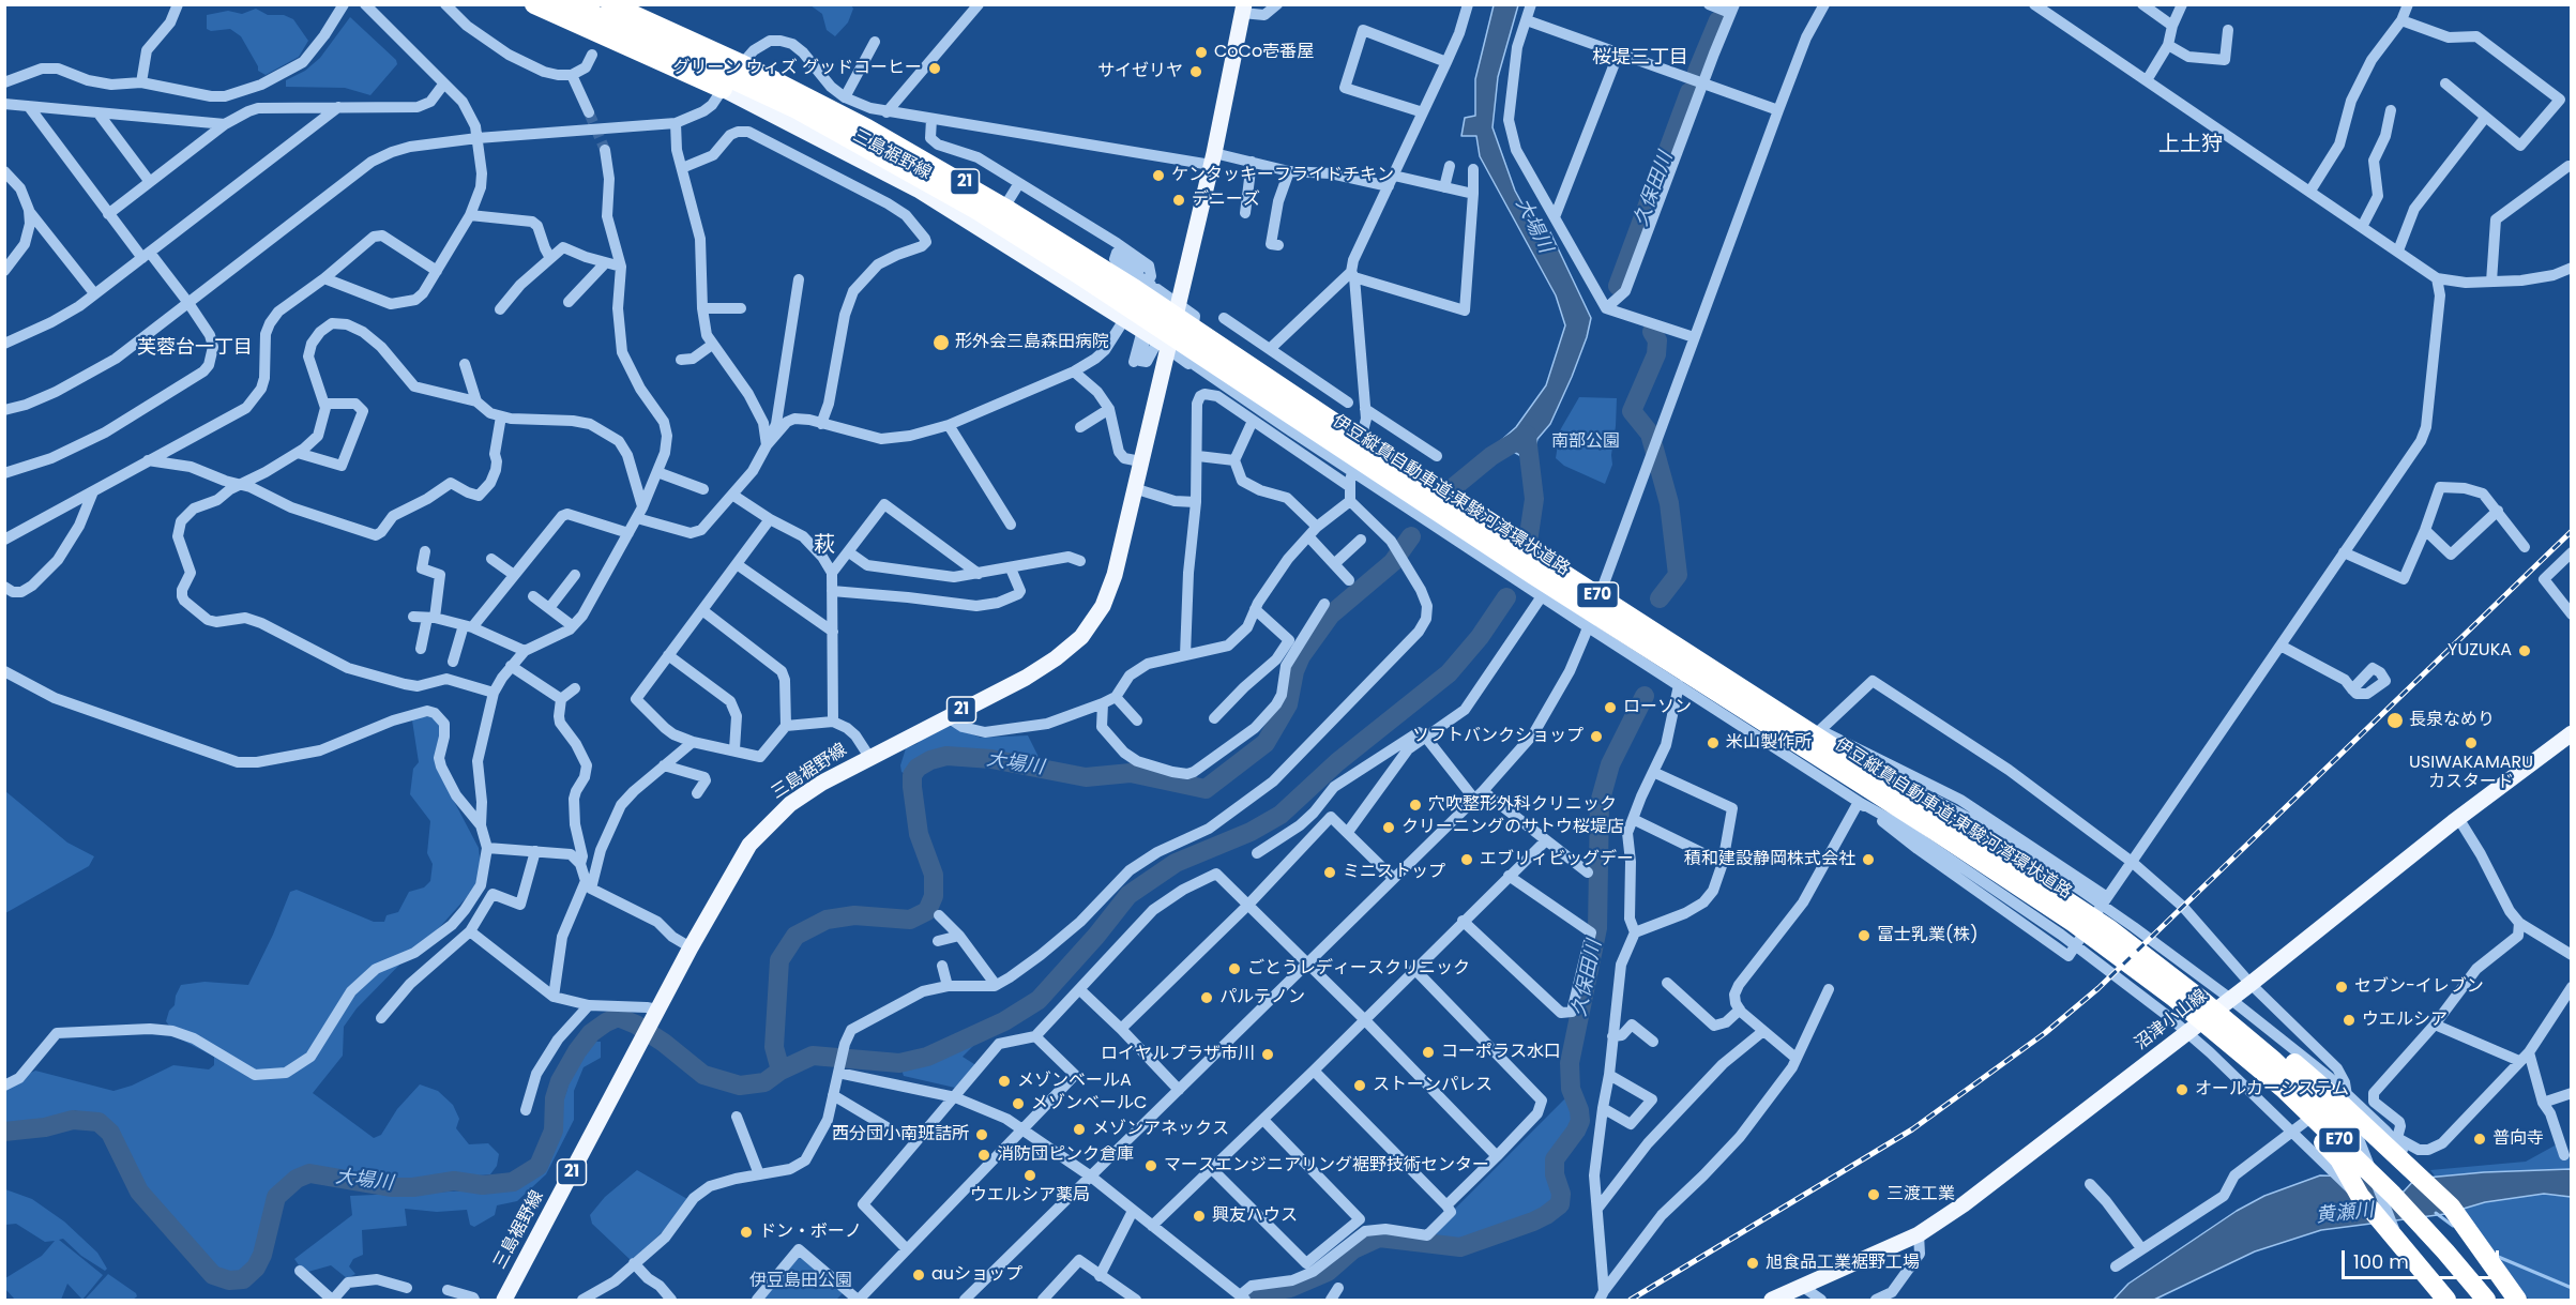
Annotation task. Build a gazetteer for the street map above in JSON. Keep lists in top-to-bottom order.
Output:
{
  "streets": {
    "highway": ["伊豆縦貫自動車道;東駿河湾環状道路", "E70"],
    "main road": ["三島裾野線", "21", "沼津小山線"]
  },
  "districts": [
    "桜堤三丁目",
    "上土狩",
    "芙蓉台一丁目",
    "萩"
  ],
  "water": ["久保田川", "大場川", "黄瀬川"],
  "parks": ["南部公園", "伊豆島田公園"],
  "places": [
    "CoCo壱番屋",
    "グリーン ウィズ グッドコーヒー",
    "サイゼリヤ",
    "ケンタッキーフライドチキン",
    "デニーズ",
    "形外会三島森田病院",
    "YUZUKA",
    "ローソン",
    "長泉なめり",
    "ソフトバンクショップ",
    "米山製作所",
    "USIWAKAMARU カスタード",
    "穴吹整形外科クリニック",
    "クリーニングのサトウ桜堤店",
    "エブリィビッグデー",
    "積和建設静岡株式会社",
    "ミニストップ",
    "冨士乳業(株)",
    "ごとうレディースクリニック",
    "セブン-イレブン",
    "パルテノン",
    "ウエルシア",
    "コーポラス水口",
    "ロイヤルプラザ市川",
    "メゾンベールA",
    "ストーンパレス",
    "オールカーシステム",
    "メゾンベールC",
    "メゾンアネックス",
    "西分団小南班詰所",
    "普向寺",
    "消防団ピンク倉庫",
    "マースエンジニアリング裾野技術センター",
    "ウエルシア薬局",
    "三渡工業",
    "興友ハウス",
    "ドン・ボーノ",
    "旭食品工業裾野工場",
    "auショップ"
  ],
  "scale_bar": "100 m"
}
